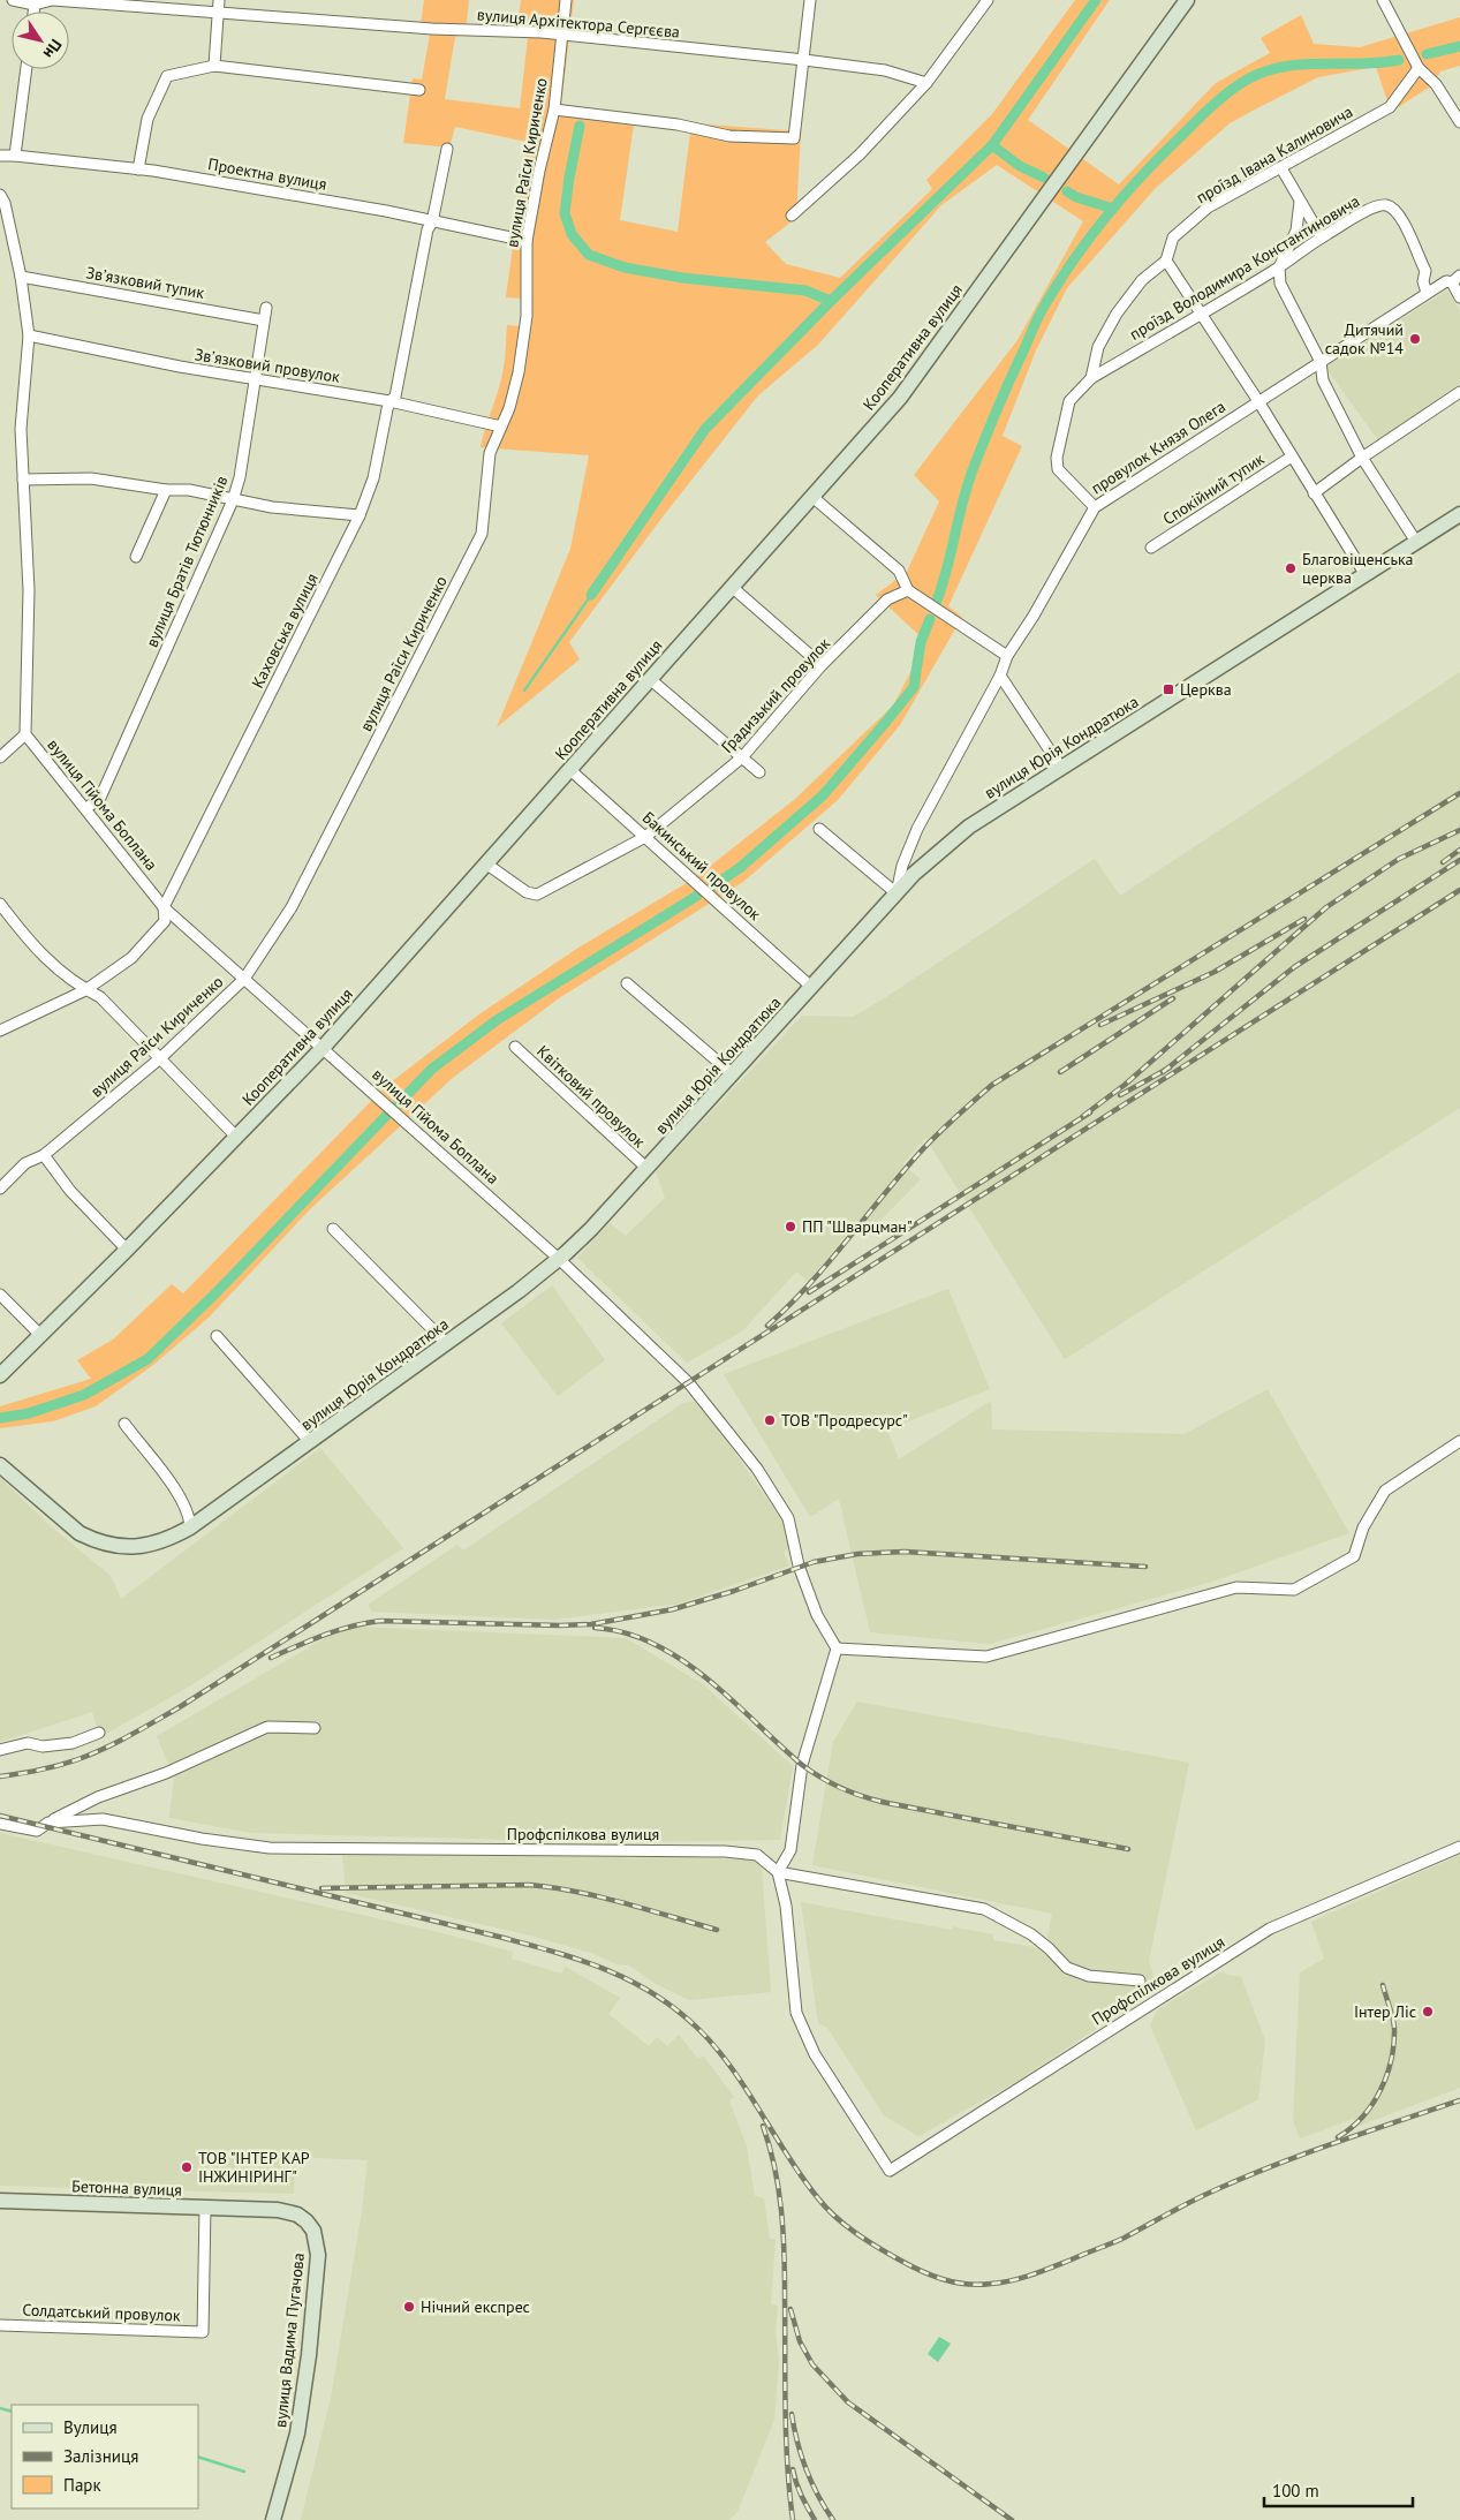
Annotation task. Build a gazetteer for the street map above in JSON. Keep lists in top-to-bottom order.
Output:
{
  "streets": {
    "street": [
      "вулиця Архітектора Сергєєва",
      "проїзд Івана Калиновича",
      "вулиця Раїси Кириченко",
      "Проектна вулиця",
      "проїзд Володимира Константиновича",
      "Звʼязковий тупик",
      "Кооперативна вулиця",
      "Звʼязковий провулок",
      "провулок Князя Олега",
      "Спокійний тупик",
      "вулиця Братів Тютюнників",
      "Каховська вулиця",
      "Градизький провулок",
      "вулиця Юрія Кондратюка",
      "вулиця Гійома Боплана",
      "Бакинський провулок",
      "Квітковий провулок",
      "Профспілкова вулиця",
      "Бетонна вулиця",
      "Солдатський провулок",
      "вулиця Вадима Пугачова"
    ]
  },
  "crossings": [
    ["вулиця Архітектора Сергєєва", "вулиця Раїси Кириченко"],
    ["проїзд Івана Калиновича", "проїзд Володимира Константиновича"],
    ["вулиця Раїси Кириченко", "Проектна вулиця"],
    ["вулиця Раїси Кириченко", "Звʼязковий провулок"],
    ["вулиця Раїси Кириченко", "вулиця Гійома Боплана"],
    ["Проектна вулиця", "Каховська вулиця"],
    ["проїзд Володимира Константиновича", "провулок Князя Олега"],
    ["Звʼязковий тупик", "вулиця Братів Тютюнників"],
    ["Звʼязковий тупик", "вулиця Гійома Боплана"],
    ["Кооперативна вулиця", "Градизький провулок"],
    ["Кооперативна вулиця", "вулиця Гійома Боплана"],
    ["Кооперативна вулиця", "Бакинський провулок"],
    ["Звʼязковий провулок", "вулиця Братів Тютюнників"],
    ["Звʼязковий провулок", "Каховська вулиця"],
    ["Звʼязковий провулок", "вулиця Гійома Боплана"],
    ["провулок Князя Олега", "вулиця Юрія Кондратюка"],
    ["вулиця Братів Тютюнників", "вулиця Гійома Боплана"],
    ["Каховська вулиця", "вулиця Гійома Боплана"],
    ["Градизький провулок", "Бакинський провулок"],
    ["вулиця Юрія Кондратюка", "вулиця Гійома Боплана"],
    ["вулиця Юрія Кондратюка", "Бакинський провулок"],
    ["вулиця Юрія Кондратюка", "Квітковий провулок"],
    ["Бетонна вулиця", "Солдатський провулок"],
    ["Бетонна вулиця", "вулиця Вадима Пугачова"]
  ],
  "places": {
    "other": [
      "Дитячий садок №14",
      "Благовіщенська церква",
      "ПП \"Шварцман\"",
      "ТОВ \"Продресурс\"",
      "Інтер Ліс",
      "ТОВ \"ІНТЕР КАР ІНЖИНІРИНГ\"",
      "Нічний експрес"
    ],
    "transit": ["Церква"]
  },
  "legend": ["Вулиця", "Залізниця", "Парк"],
  "scale_bar": "100 m",
  "north": "bottom right"
}
